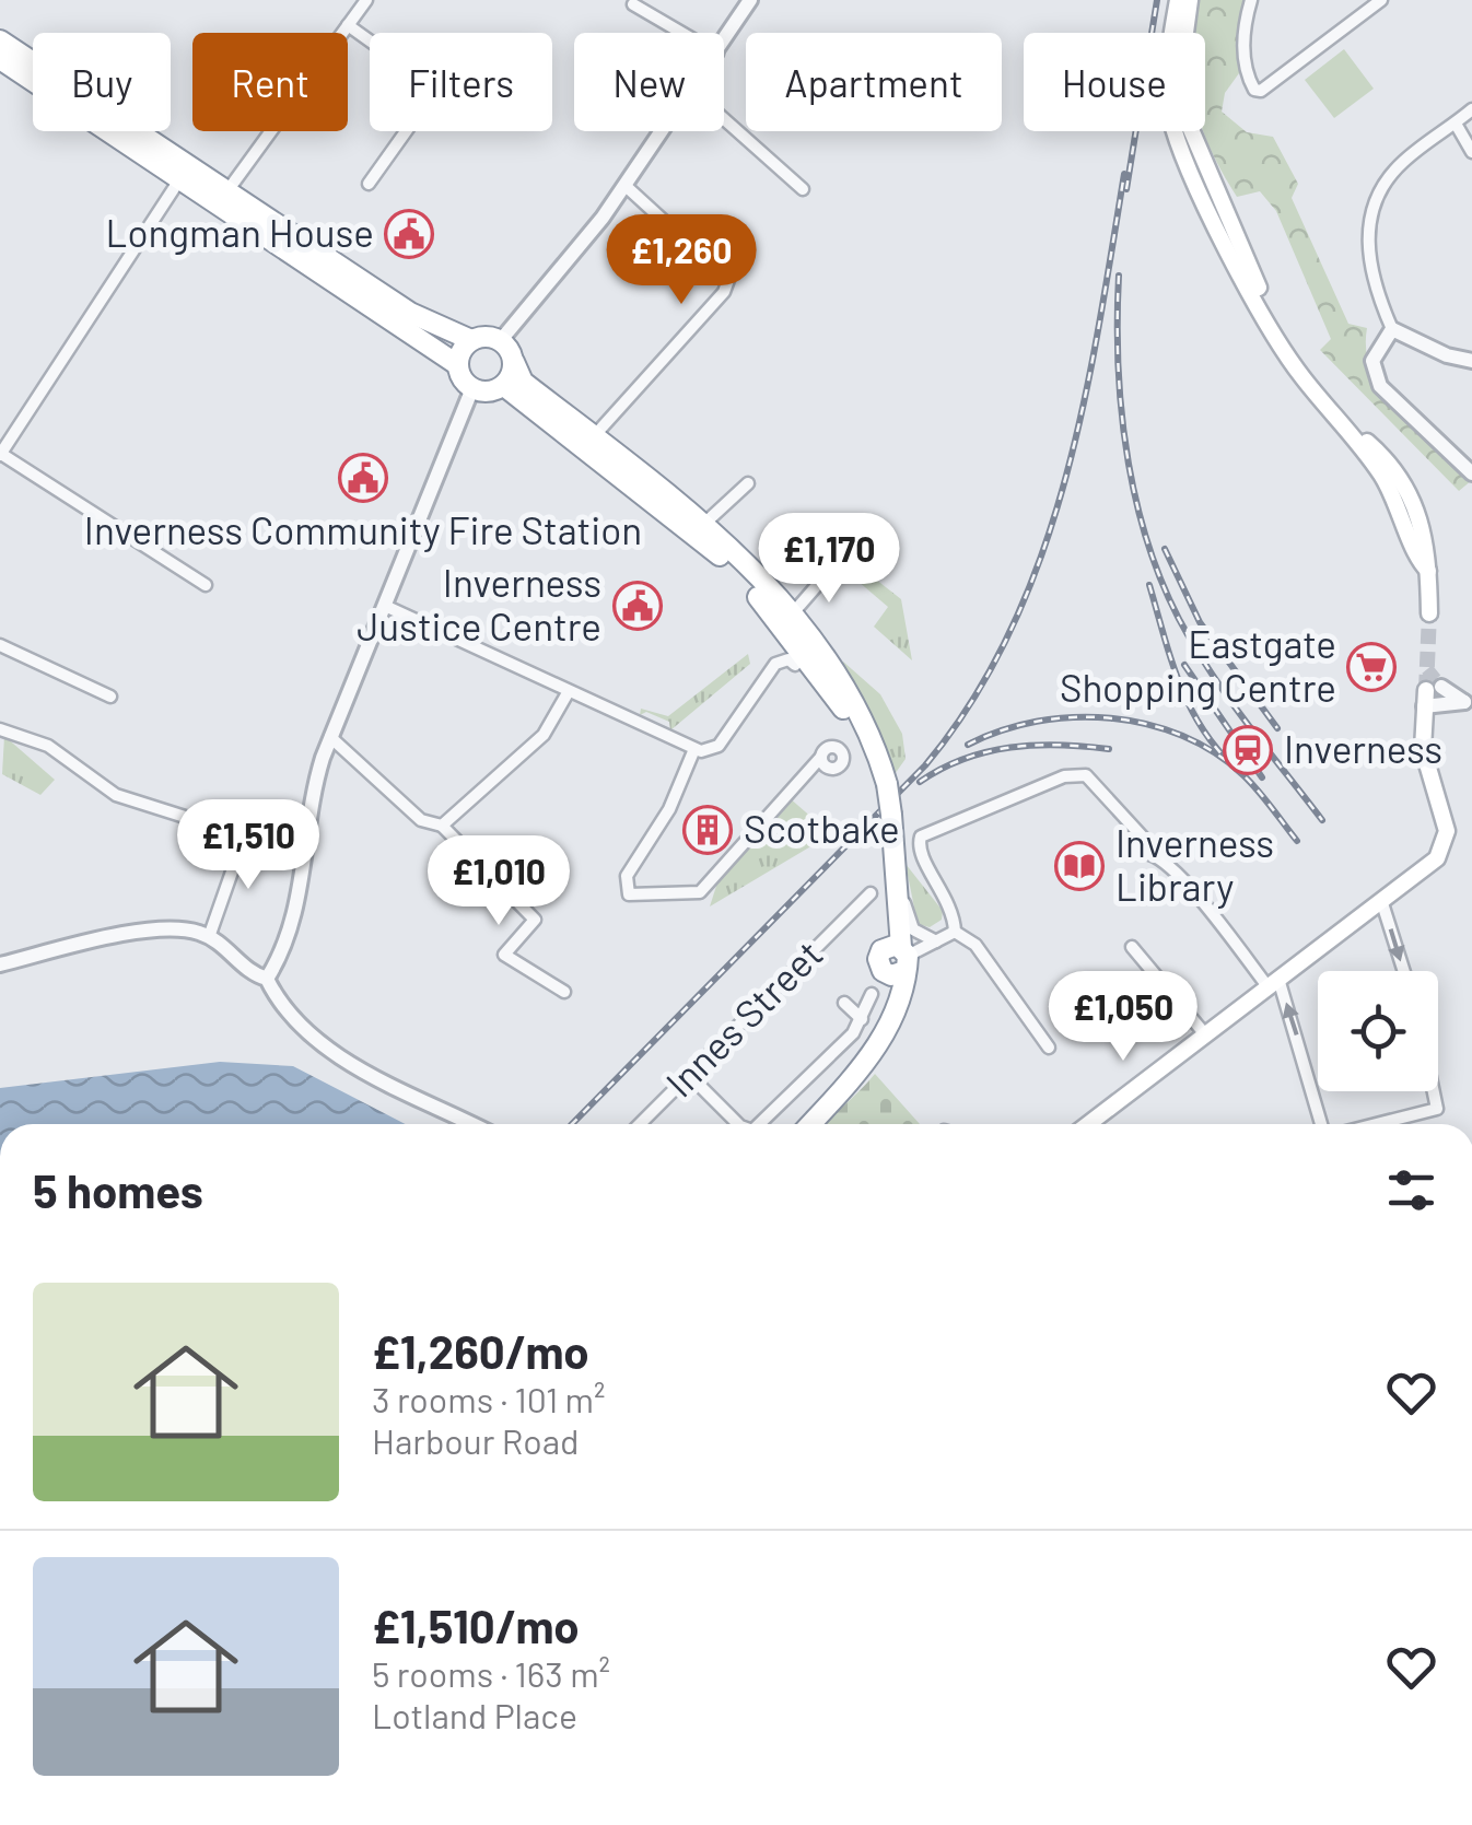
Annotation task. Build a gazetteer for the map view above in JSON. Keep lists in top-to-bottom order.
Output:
{
  "streets": {
    "street": ["Innes Street"]
  },
  "places": {
    "public building": ["Longman House", "Inverness Community Fire Station", "Inverness Justice Centre"],
    "supermarket": ["Eastgate Shopping Centre"],
    "station": ["Inverness"],
    "building": ["Scotbake"],
    "library": ["Inverness Library"]
  },
  "page": {
    "chip": [
      "Buy",
      "Rent",
      "Filters",
      "New",
      "Apartment",
      "House"
    ],
    "price": [
      "£1,260",
      "£1,170",
      "£1,510",
      "£1,010",
      "£1,050"
    ],
    "heading": "5 homes",
    "list": [
      {
        "name": "£1,260/mo",
        "note": "3 rooms · 101 m² · Harbour Road"
      },
      {
        "name": "£1,510/mo",
        "note": "5 rooms · 163 m² · Lotland Place"
      }
    ]
  }
}
